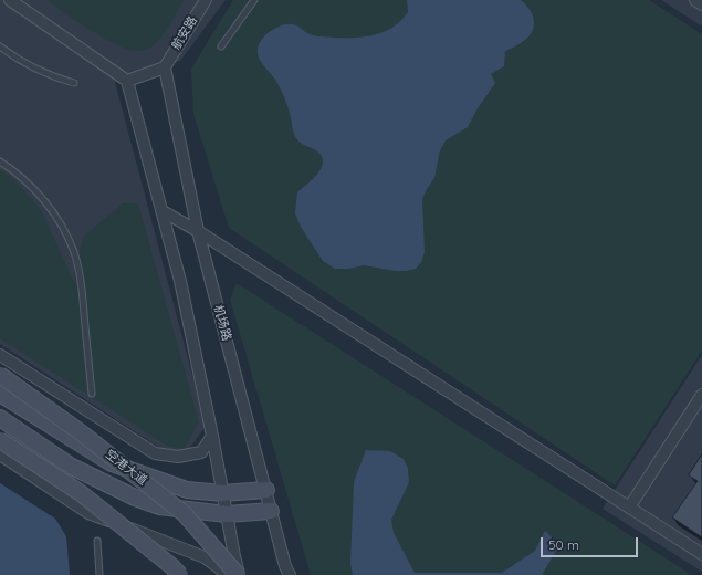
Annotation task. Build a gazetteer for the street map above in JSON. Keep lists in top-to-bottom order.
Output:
{
  "streets": {
    "main road": ["空港大道"],
    "street": ["航安路", "机场路"]
  },
  "crossings": [
    ["航安路", "机场路"]
  ],
  "scale_bar": "50 m"
}
